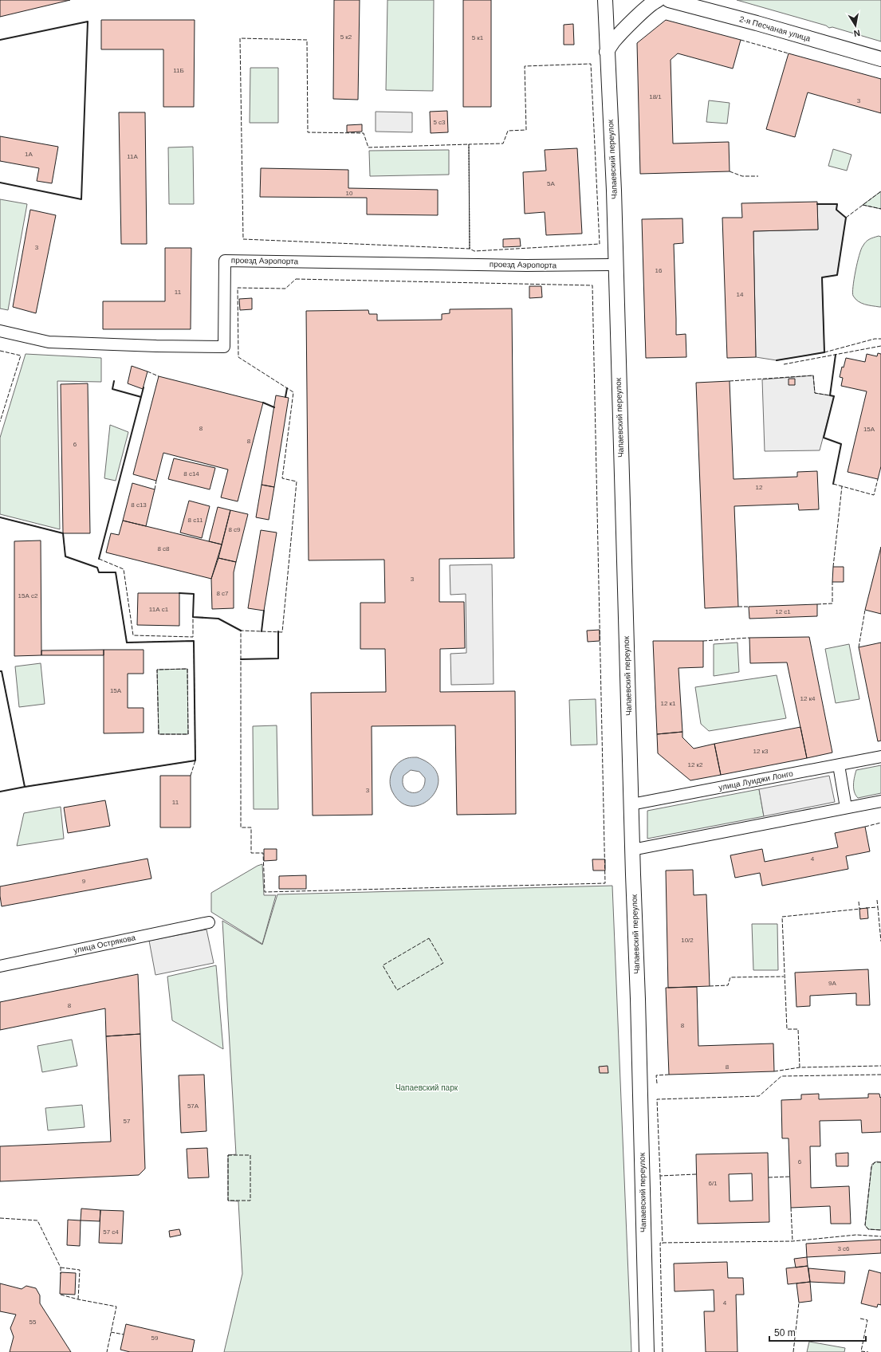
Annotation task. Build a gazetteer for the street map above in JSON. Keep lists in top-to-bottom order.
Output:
{
  "streets": {
    "street": [
      "2-я Песчаная улица",
      "Чапаевский переулок",
      "проезд Аэропорта",
      "улица Луиджи Лонго",
      "улица Острякова"
    ]
  },
  "crossings": [
    ["Чапаевский переулок", "проезд Аэропорта"],
    ["Чапаевский переулок", "улица Луиджи Лонго"]
  ],
  "parks": ["Чапаевский парк"],
  "house_numbers": [
    "5 к2",
    "5 к1",
    "11Б",
    "18/1",
    "3",
    "5 с3",
    "1А",
    "11А",
    "5А",
    "10",
    "3",
    "16",
    "11",
    "14",
    "8",
    "15А",
    "8",
    "6",
    "8 с14",
    "12",
    "8 с13",
    "8 с11",
    "8 с9",
    "8 с8",
    "3",
    "8 с7",
    "15А с2",
    "11А с1",
    "12 с1",
    "15А",
    "12 к4",
    "12 к1",
    "12 к3",
    "12 к2",
    "3",
    "11",
    "4",
    "9",
    "10/2",
    "9А",
    "8",
    "8",
    "8",
    "57А",
    "57",
    "6",
    "6/1",
    "57 с4",
    "3 с6",
    "4",
    "55",
    "59"
  ],
  "scale_bar": "50 m",
  "north": "bottom"
}
